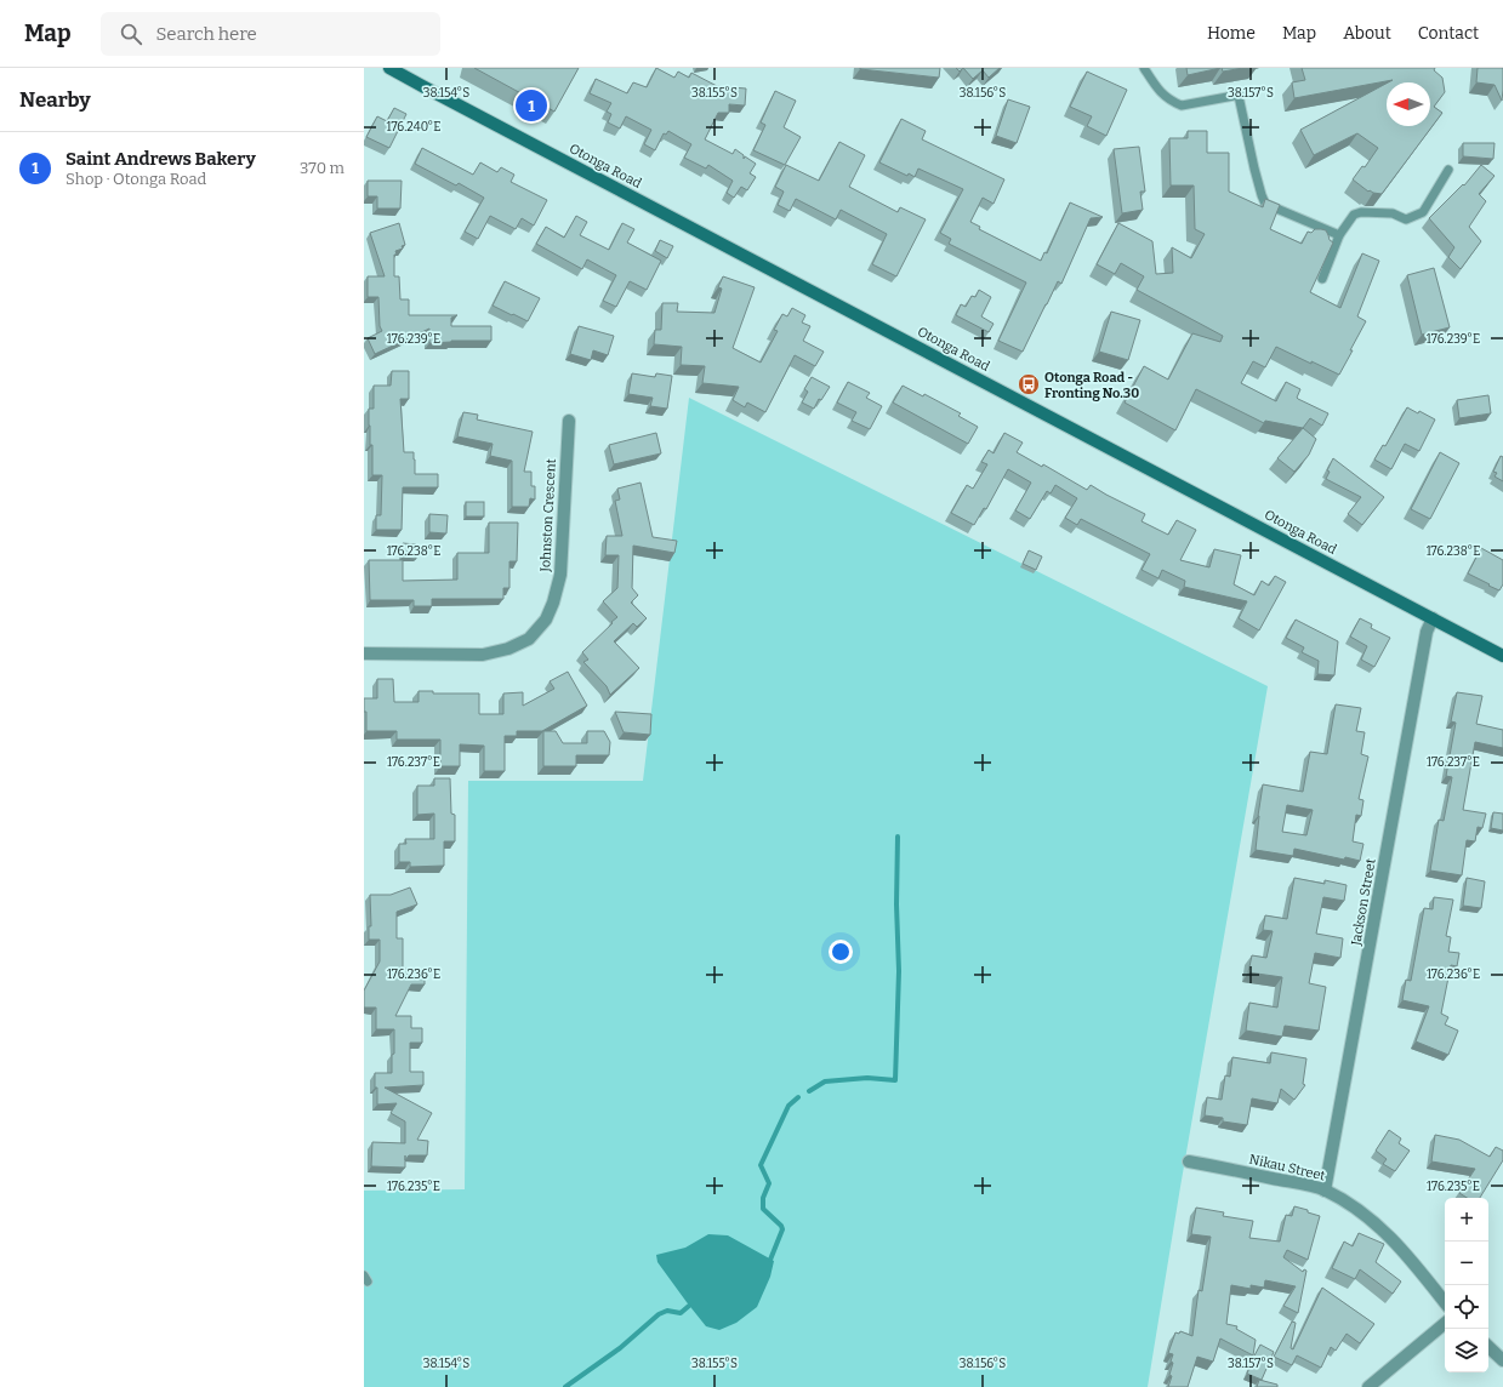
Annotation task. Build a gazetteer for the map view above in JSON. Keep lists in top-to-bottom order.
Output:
{
  "streets": {
    "street": [
      "Otonga Road",
      "Johnston Crescent",
      "Jackson Street",
      "Nikau Street"
    ]
  },
  "crossings": [
    ["Otonga Road", "Jackson Street"],
    ["Jackson Street", "Nikau Street"]
  ],
  "places": {
    "bus stop": ["Otonga Road - Fronting No.30"]
  },
  "north": "left",
  "page": {
    "header": "Map",
    "search": "Search here",
    "nav": [
      "Home",
      "Map",
      "About",
      "Contact"
    ],
    "heading": "Nearby",
    "pins": "1",
    "list": [
      {
        "mark": "1",
        "name": "Saint Andrews Bakery",
        "note": "Shop · Otonga Road",
        "value": "370 m"
      }
    ],
    "map_buttons": ["+", "−"]
  },
  "coordinates": [
    "38.154°S",
    "38.155°S",
    "38.156°S",
    "38.157°S",
    "176.240°E",
    "176.239°E",
    "176.238°E",
    "176.237°E",
    "176.236°E",
    "176.235°E"
  ]
}
